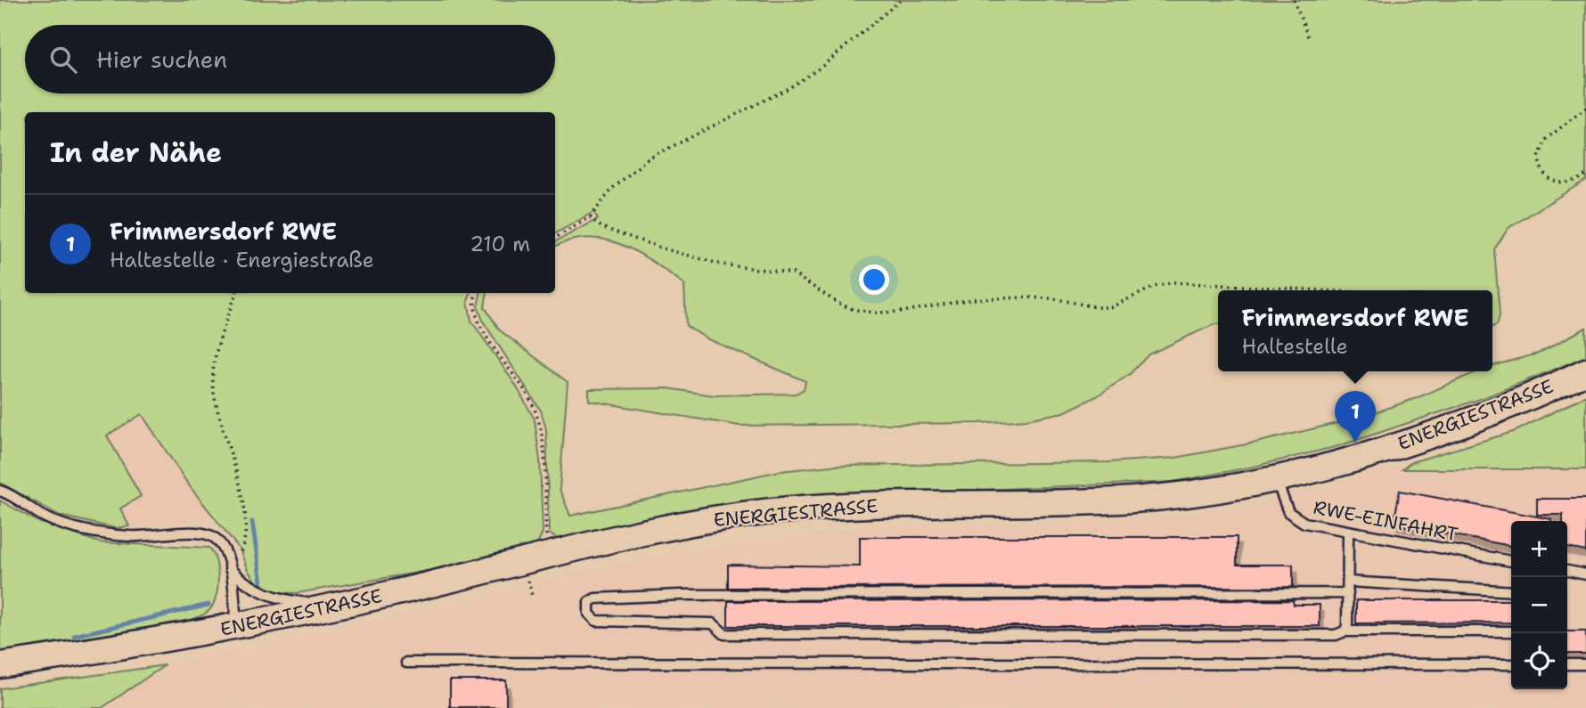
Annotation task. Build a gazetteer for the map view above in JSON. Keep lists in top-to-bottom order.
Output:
{
  "streets": {
    "main road": ["ENERGIESTRASSE"],
    "lane": ["RWE-EINFAHRT"]
  },
  "crossings": [
    ["ENERGIESTRASSE", "RWE-EINFAHRT"]
  ],
  "page": {
    "search": "Hier suchen",
    "heading": "In der Nähe",
    "list": [
      {
        "mark": "1",
        "name": "Frimmersdorf RWE",
        "note": "Haltestelle · Energiestraße",
        "value": "210 m"
      }
    ],
    "popup": ["Frimmersdorf RWE", "Haltestelle"],
    "pins": "1",
    "map_buttons": ["+", "−"]
  }
}
